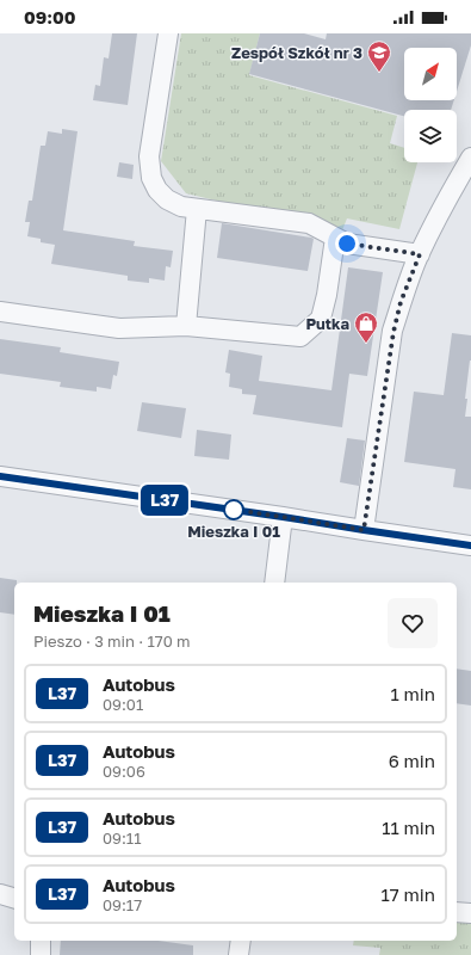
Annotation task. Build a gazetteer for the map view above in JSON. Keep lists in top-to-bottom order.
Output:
{
  "places": {
    "school or university": ["Zespół Szkół nr 3"],
    "shop": ["Putka"],
    "other": ["Mieszka I 01"]
  },
  "lines": ["bus line L37"],
  "north": "top right",
  "page": {
    "status": "09:00",
    "on_map": "L37",
    "heading": ["Mieszka I 01", "Pieszo · 3 min · 170 m"],
    "list": [
      {
        "mark": "L37",
        "name": "Autobus",
        "note": "09:01",
        "value": "1 min"
      },
      {
        "mark": "L37",
        "name": "Autobus",
        "note": "09:06",
        "value": "6 min"
      },
      {
        "mark": "L37",
        "name": "Autobus",
        "note": "09:11",
        "value": "11 min"
      },
      {
        "mark": "L37",
        "name": "Autobus",
        "note": "09:17",
        "value": "17 min"
      }
    ]
  }
}
